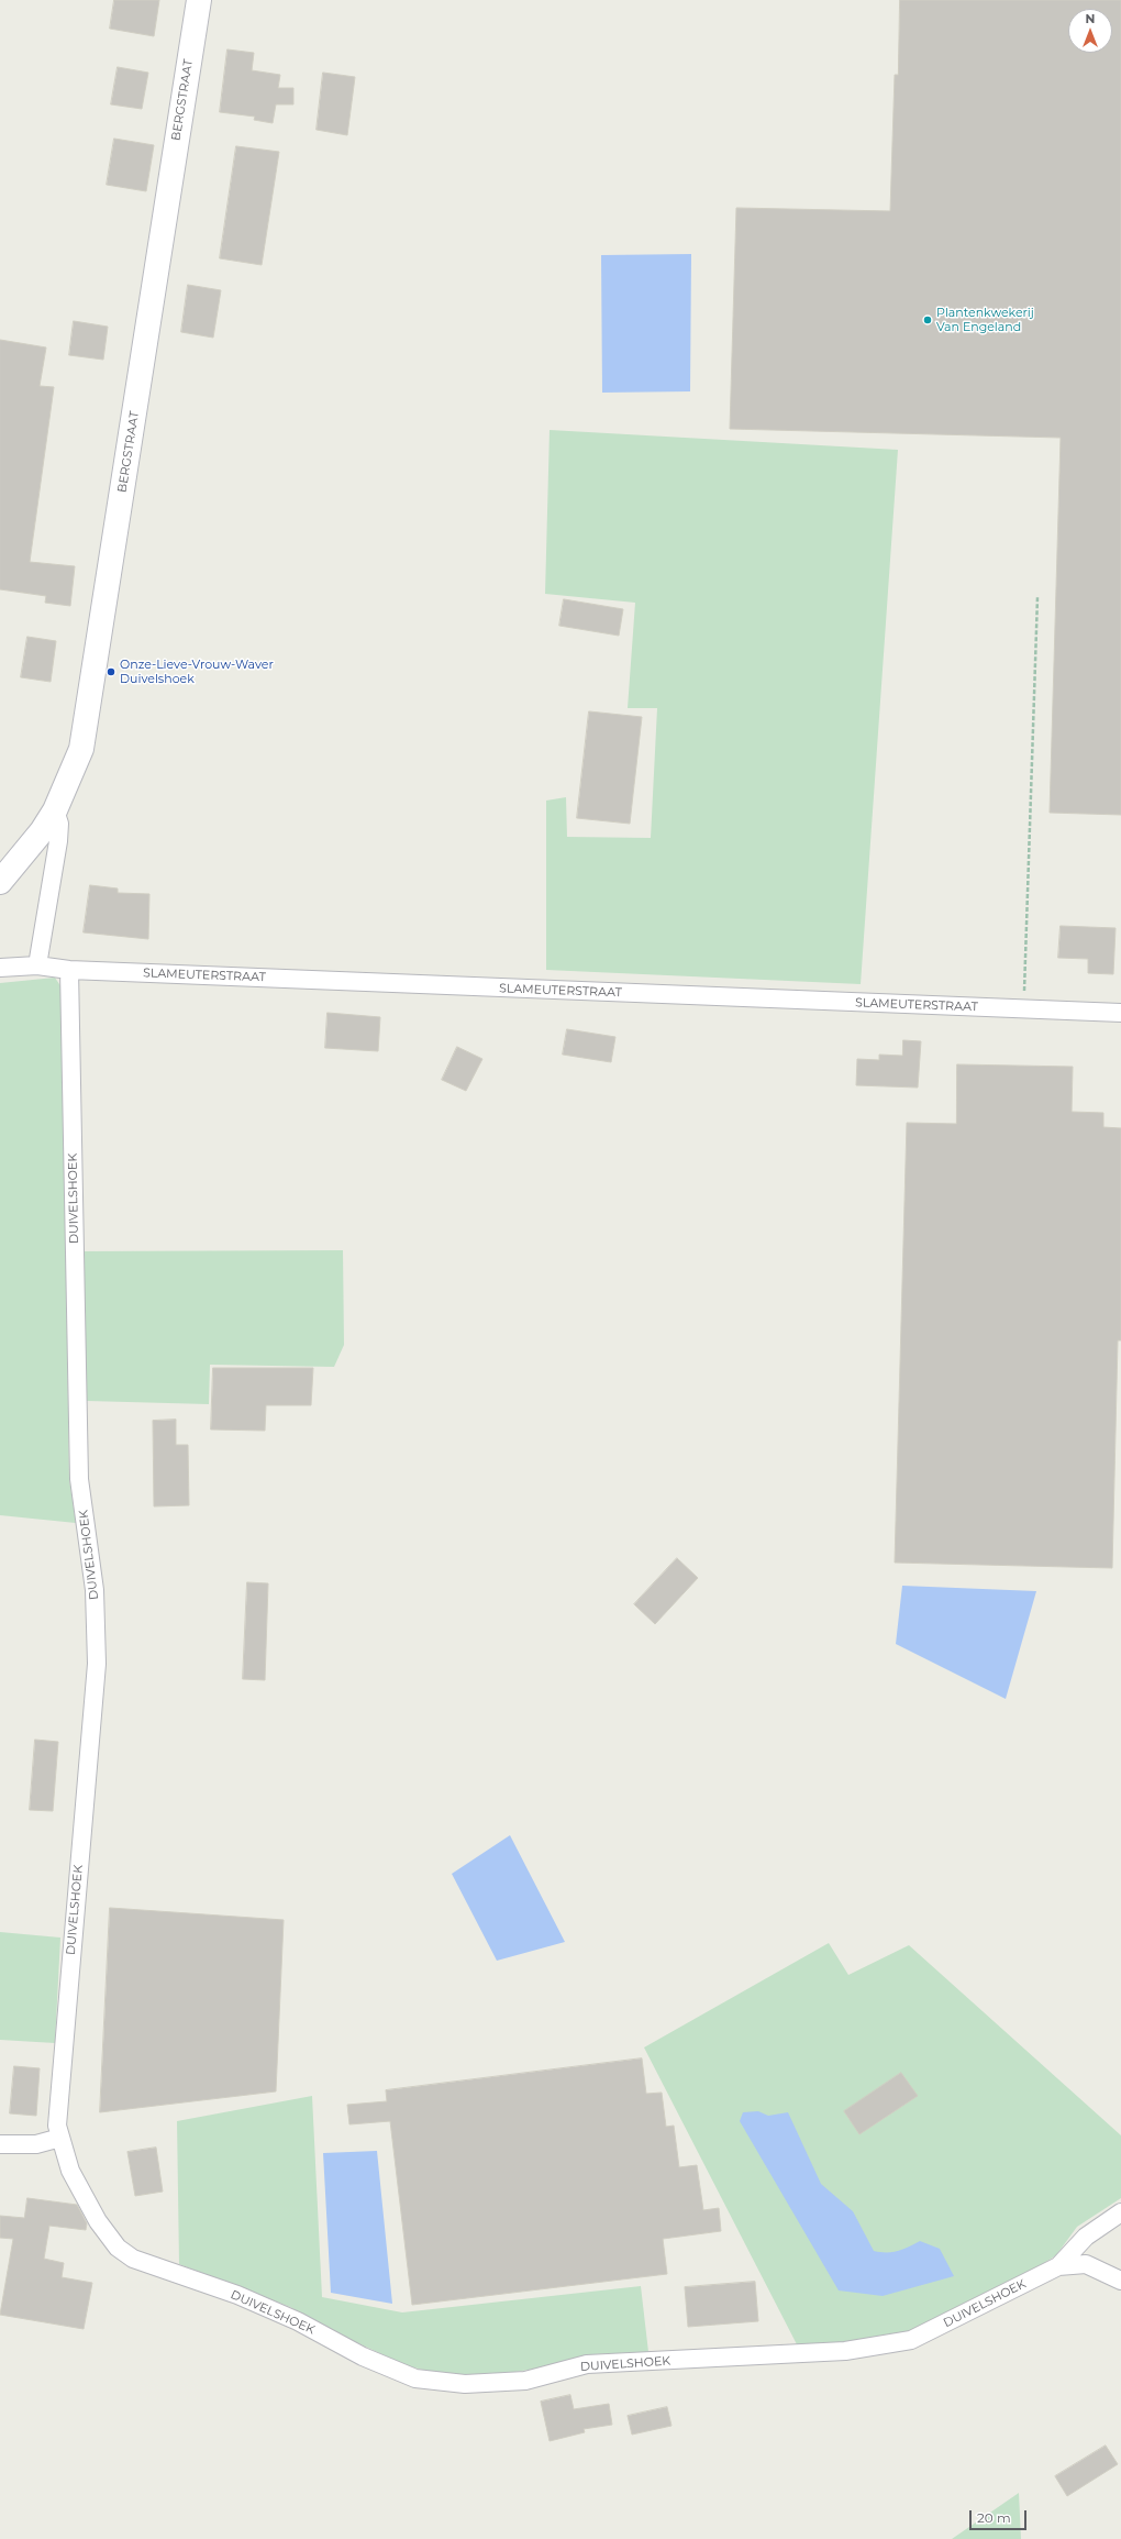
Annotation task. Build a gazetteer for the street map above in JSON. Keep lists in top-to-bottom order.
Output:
{
  "streets": {
    "street": ["BERGSTRAAT", "SLAMEUTERSTRAAT", "DUIVELSHOEK"]
  },
  "crossings": [
    ["SLAMEUTERSTRAAT", "DUIVELSHOEK"]
  ],
  "places": ["Plantenkwekerij Van Engeland", "Onze-Lieve-Vrouw-Waver Duivelshoek"],
  "scale_bar": "20 m",
  "north": "top"
}
